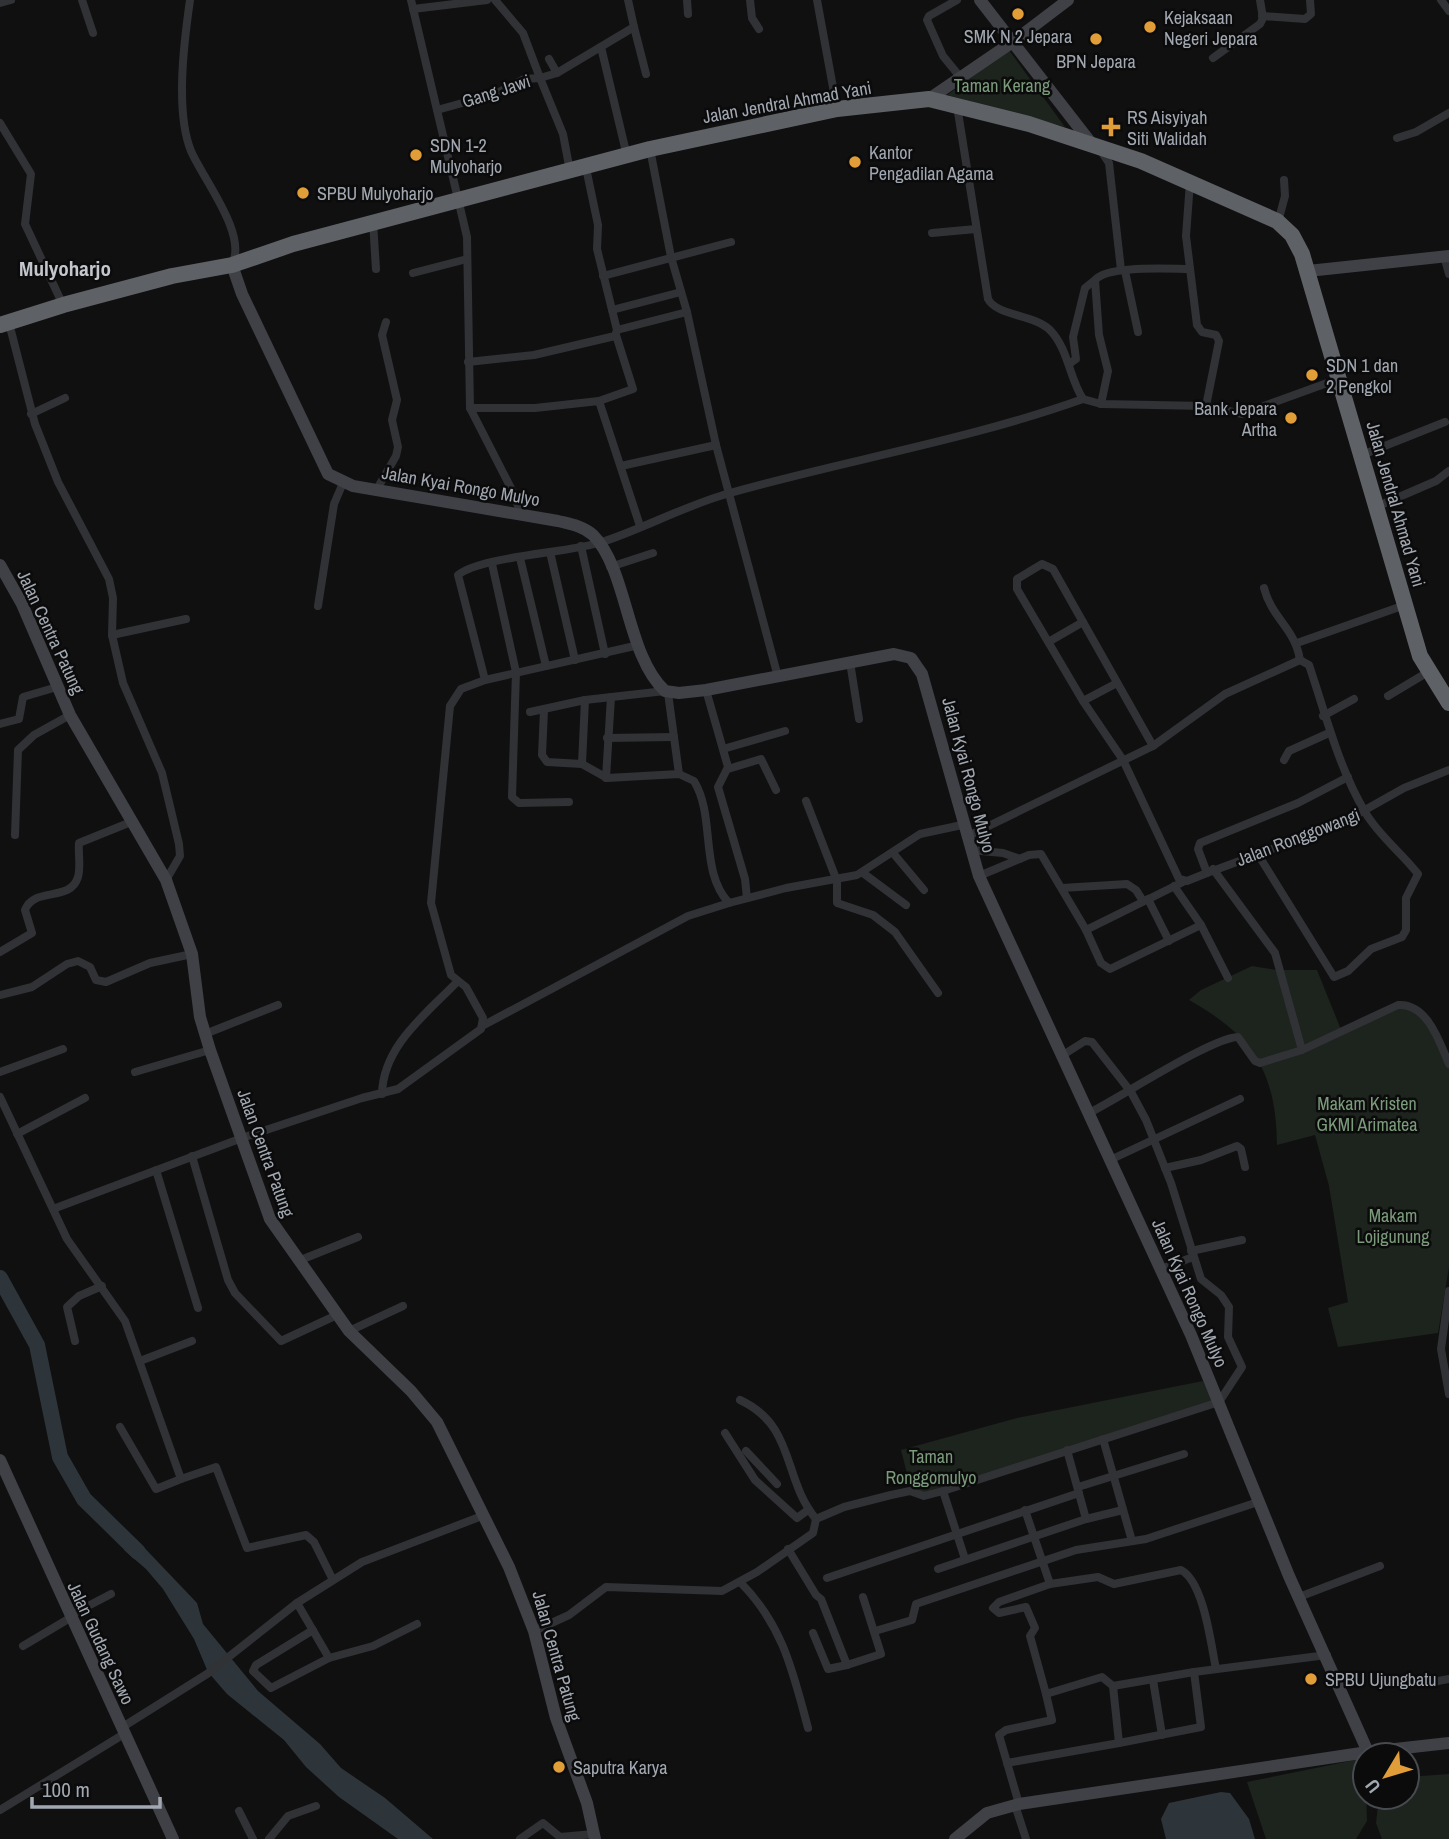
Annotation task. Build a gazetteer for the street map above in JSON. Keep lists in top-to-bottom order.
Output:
{
  "streets": {
    "highway": ["Jalan Jendral Ahmad Yani"],
    "street": [
      "Gang Jawi",
      "Jalan Kyai Rongo Mulyo",
      "Jalan Centra Patung",
      "Jalan Ronggowangi",
      "Jalan Gudang Sawo"
    ]
  },
  "crossings": [
    ["Gang Jawi", "Jalan Jendral Ahmad Yani"]
  ],
  "districts": ["Mulyoharjo"],
  "parks": [
    "Taman Kerang",
    "Makam Kristen GKMI Arimatea",
    "Makam Lojigunung",
    "Taman Ronggomulyo"
  ],
  "places": {
    "other": [
      "SMK N 2 Jepara",
      "Kejaksaan Negeri Jepara",
      "BPN Jepara",
      "SDN 1-2 Mulyoharjo",
      "Kantor Pengadilan Agama",
      "SPBU Mulyoharjo",
      "SDN 1 dan 2 Pengkol",
      "Bank Jepara Artha",
      "SPBU Ujungbatu",
      "Saputra Karya"
    ],
    "health": ["RS Aisyiyah Siti Walidah"]
  },
  "scale_bar": "100 m",
  "north": "bottom left"
}
